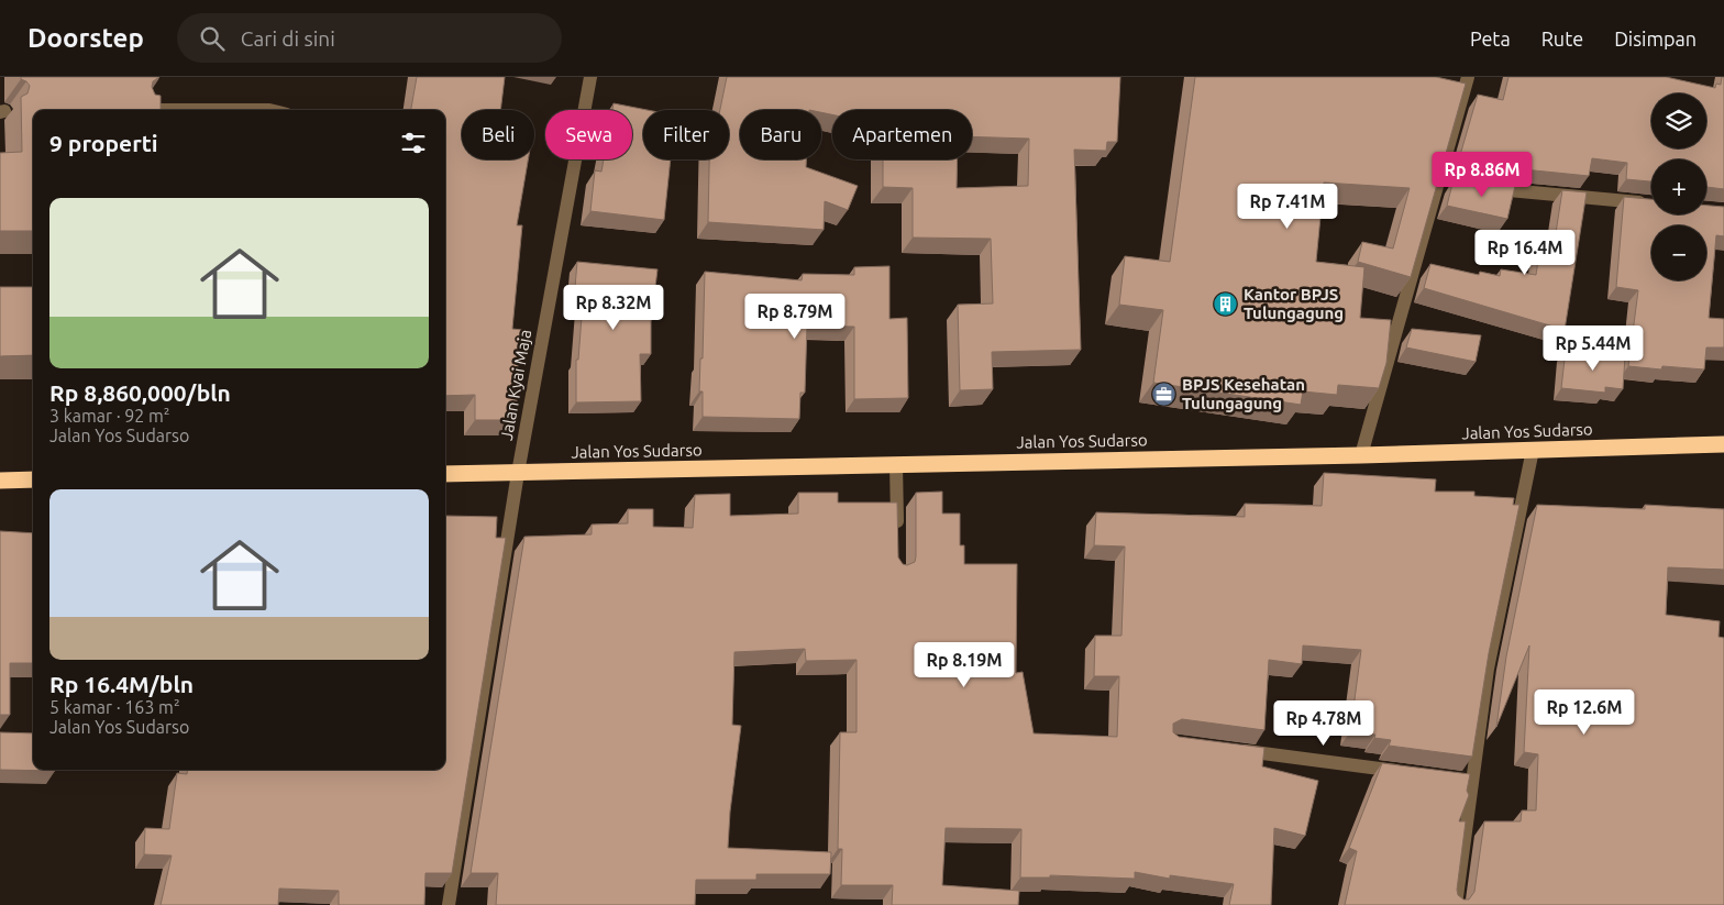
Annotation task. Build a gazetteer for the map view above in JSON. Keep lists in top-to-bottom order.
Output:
{
  "streets": {
    "highway": ["Jalan Yos Sudarso"],
    "street": ["Jalan Kyai Maja"]
  },
  "crossings": [
    ["Jalan Kyai Maja", "Jalan Yos Sudarso"]
  ],
  "places": {
    "building": ["Kantor BPJS Tulungagung"],
    "office": ["BPJS Kesehatan Tulungagung"]
  },
  "page": {
    "header": "Doorstep",
    "search": "Cari di sini",
    "nav": ["Peta", "Rute", "Disimpan"],
    "map_buttons": ["+", "−"],
    "chip": [
      "Beli",
      "Sewa",
      "Filter",
      "Baru",
      "Apartemen"
    ],
    "heading": "9 properti",
    "price": [
      "Rp 8.86M",
      "Rp 7.41M",
      "Rp 16.4M",
      "Rp 8.32M",
      "Rp 8.79M",
      "Rp 5.44M",
      "Rp 8.19M",
      "Rp 12.6M",
      "Rp 4.78M"
    ],
    "list": [
      {
        "name": "Rp 8,860,000/bln",
        "note": "3 kamar · 92 m² · Jalan Yos Sudarso"
      },
      {
        "name": "Rp 16.4M/bln",
        "note": "5 kamar · 163 m² · Jalan Yos Sudarso"
      }
    ]
  }
}
